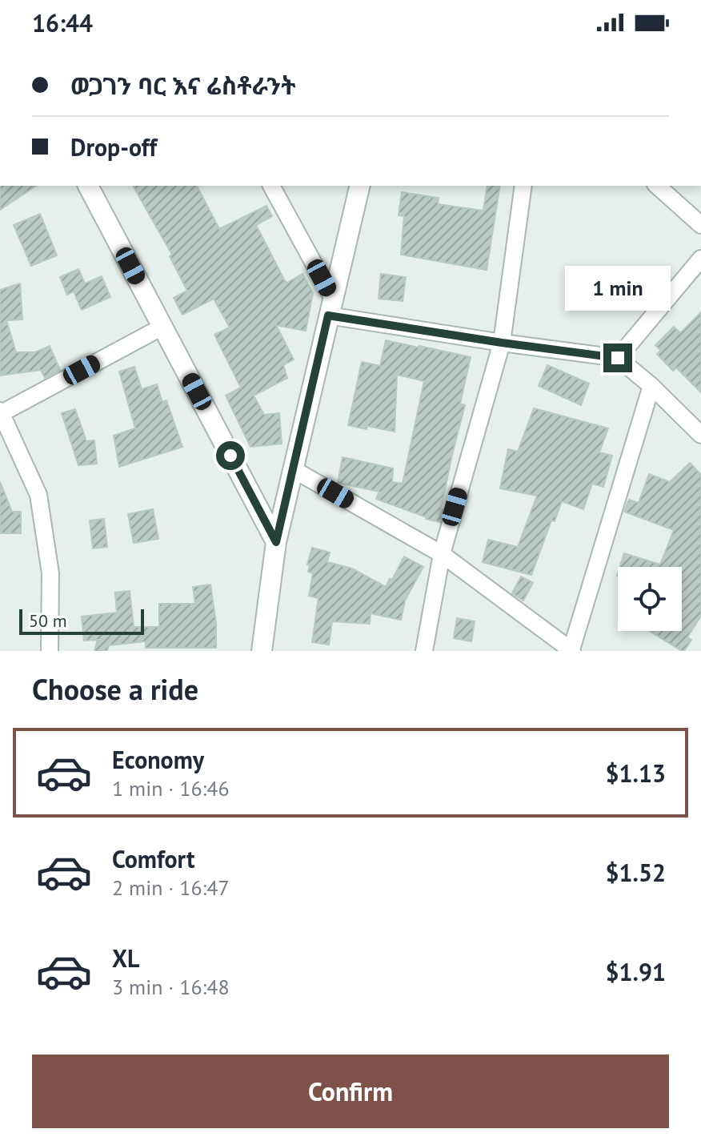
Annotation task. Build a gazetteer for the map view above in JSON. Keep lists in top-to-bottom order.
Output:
{
  "scale_bar": "50 m",
  "page": {
    "status": "16:44",
    "banner": ["ወጋገን ባር እና ሬስቶራንት", "Drop-off"],
    "bubble": "1 min",
    "scale": "50 m",
    "heading": "Choose a ride",
    "list": [
      {
        "name": "Economy",
        "note": "1 min · 16:46",
        "value": "$1.13"
      },
      {
        "name": "Comfort",
        "note": "2 min · 16:47",
        "value": "$1.52"
      },
      {
        "name": "XL",
        "note": "3 min · 16:48",
        "value": "$1.91"
      }
    ],
    "buttons": "Confirm"
  }
}
